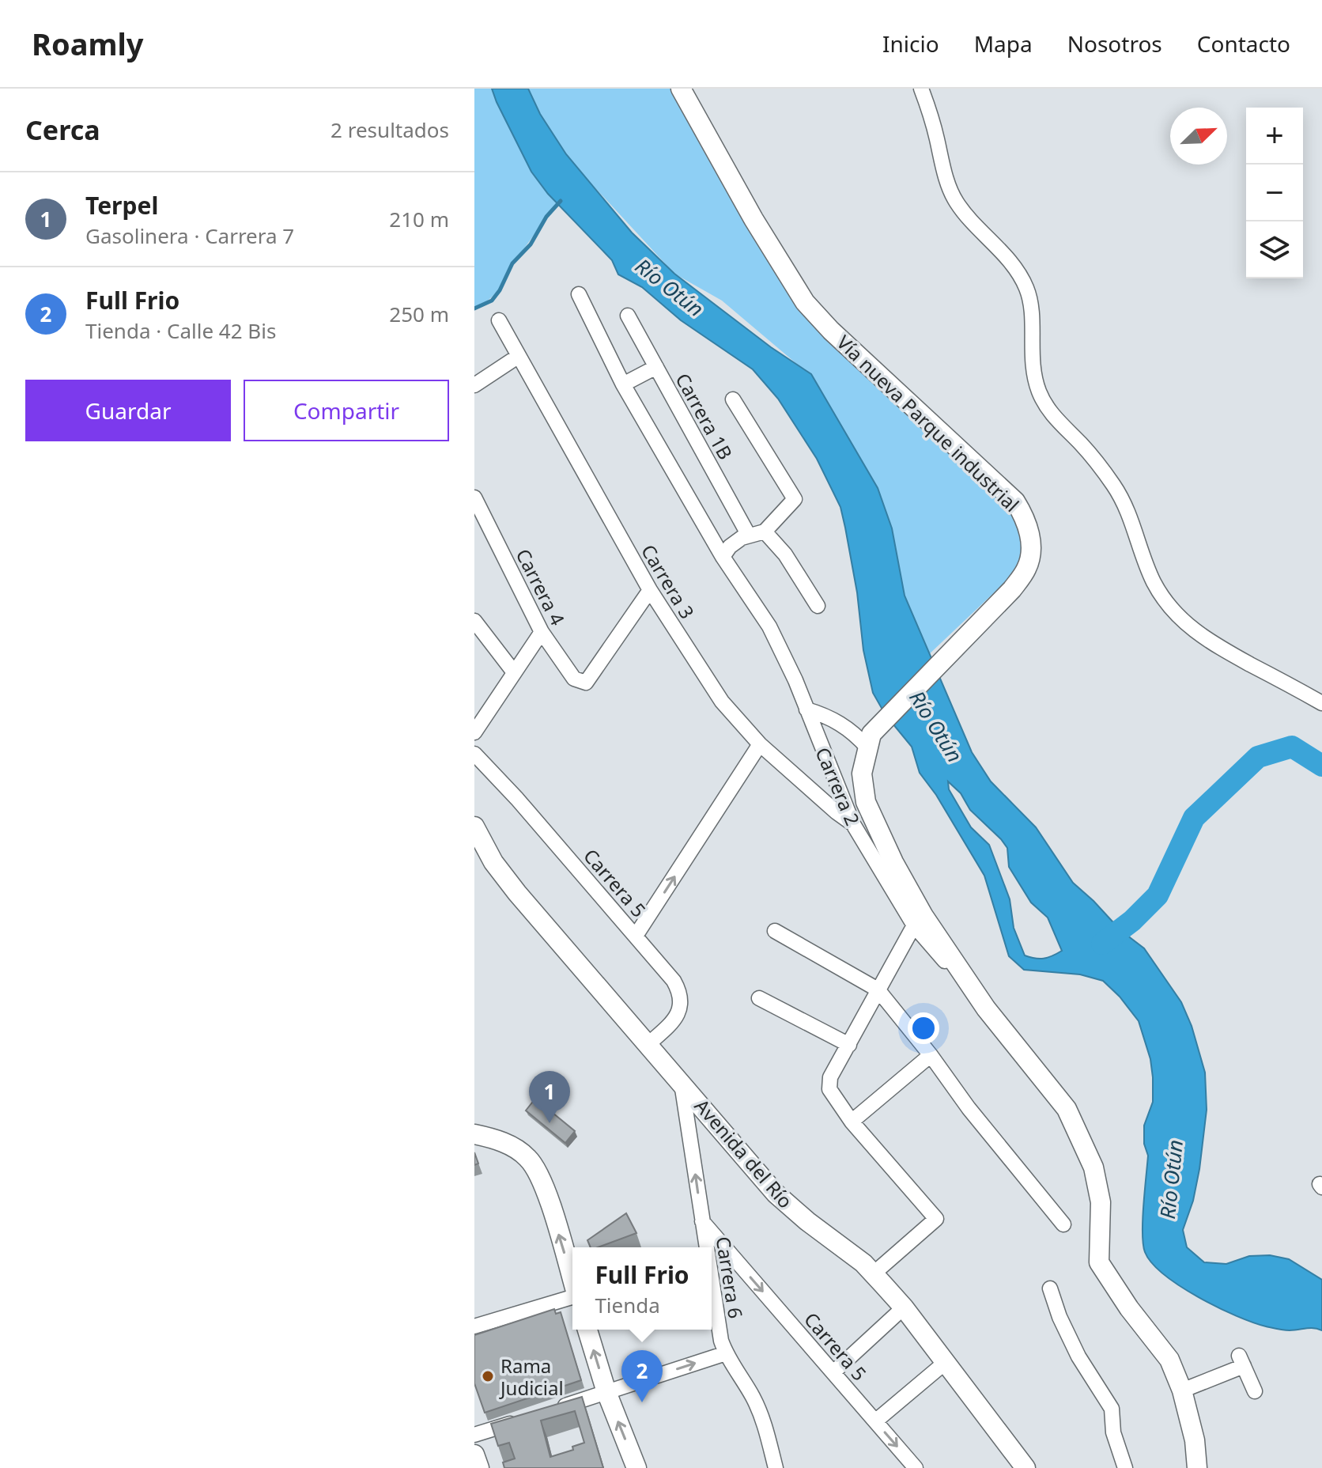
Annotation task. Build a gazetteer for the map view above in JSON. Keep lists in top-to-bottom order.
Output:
{
  "streets": {
    "main road": ["Vía nueva Parque industrial", "Carrera 2", "Avenida del Río"],
    "street": [
      "Carrera 1B",
      "Carrera 3",
      "Carrera 4",
      "Carrera 5",
      "Carrera 6"
    ]
  },
  "crossings": [
    ["Carrera 3", "Carrera 4"],
    ["Carrera 3", "Carrera 2"],
    ["Carrera 5", "Avenida del Río"],
    ["Carrera 5", "Carrera 6"],
    ["Avenida del Río", "Carrera 6"]
  ],
  "one_way": ["Carrera 5", "Carrera 6"],
  "water": ["Río Otún"],
  "places": ["Rama Judicial"],
  "north": "top right",
  "page": {
    "header": "Roamly",
    "nav": [
      "Inicio",
      "Mapa",
      "Nosotros",
      "Contacto"
    ],
    "heading": ["Cerca", "2 resultados"],
    "map_buttons": ["+", "−"],
    "list": [
      {
        "mark": "1",
        "name": "Terpel",
        "note": "Gasolinera · Carrera 7",
        "value": "210 m"
      },
      {
        "mark": "2",
        "name": "Full Frio",
        "note": "Tienda · Calle 42 Bis",
        "value": "250 m"
      }
    ],
    "buttons": ["Guardar", "Compartir"],
    "pins": ["1", "2"],
    "popup": ["Full Frio", "Tienda"]
  }
}
